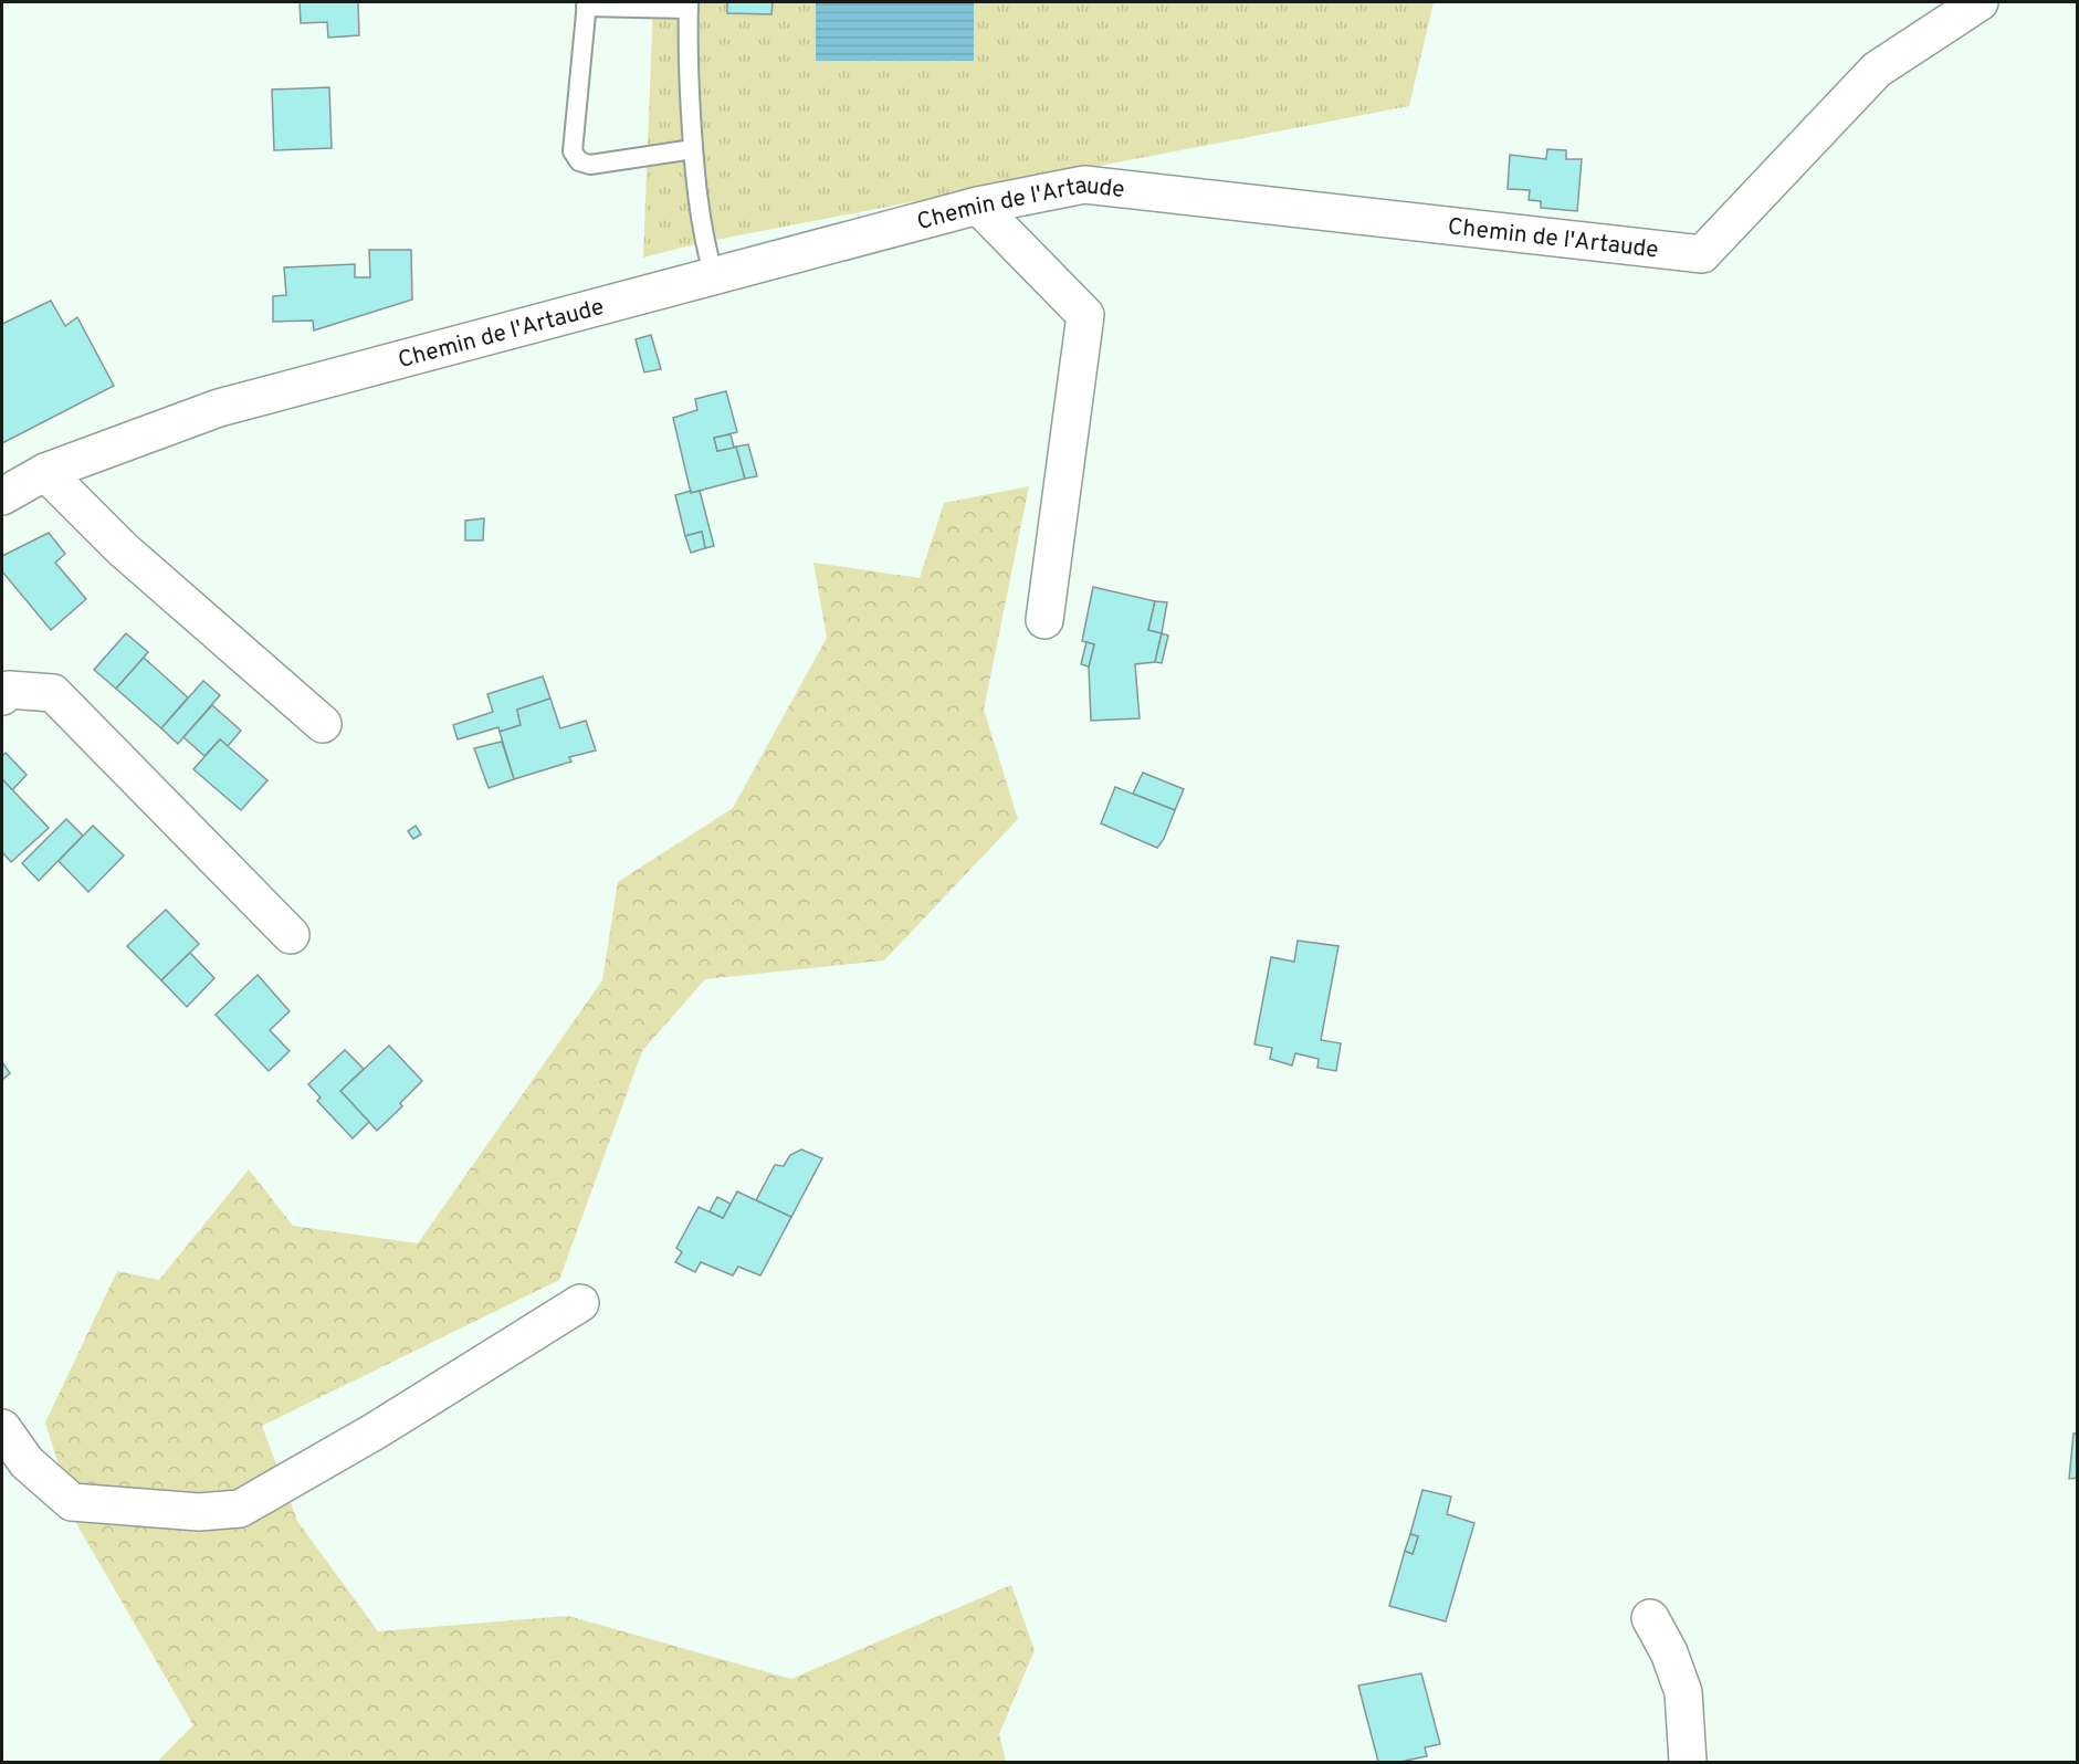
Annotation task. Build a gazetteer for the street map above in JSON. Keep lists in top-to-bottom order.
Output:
{
  "streets": {
    "street": ["Chemin de l'Artaude"]
  }
}
